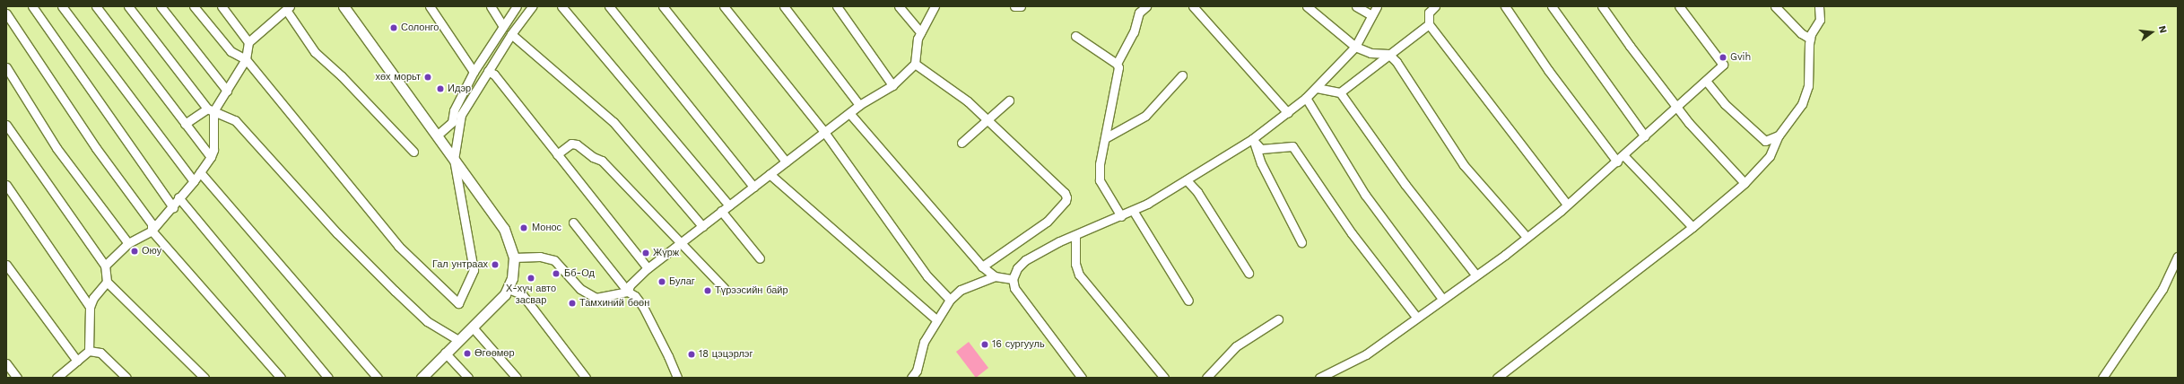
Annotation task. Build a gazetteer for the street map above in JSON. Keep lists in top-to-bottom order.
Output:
{
  "places": [
    "Солонго",
    "Gvih",
    "хөх морьт",
    "Идэр",
    "Монос",
    "Оюу",
    "Жүрж",
    "Гал унтраах",
    "Бб-Од",
    "Х-хүч авто засвар",
    "Булаг",
    "Түрээсийн байр",
    "Тамхиний бөөн",
    "16 сургууль",
    "Өгөөмөр",
    "18 цэцэрлэг"
  ],
  "north": "right"
}
